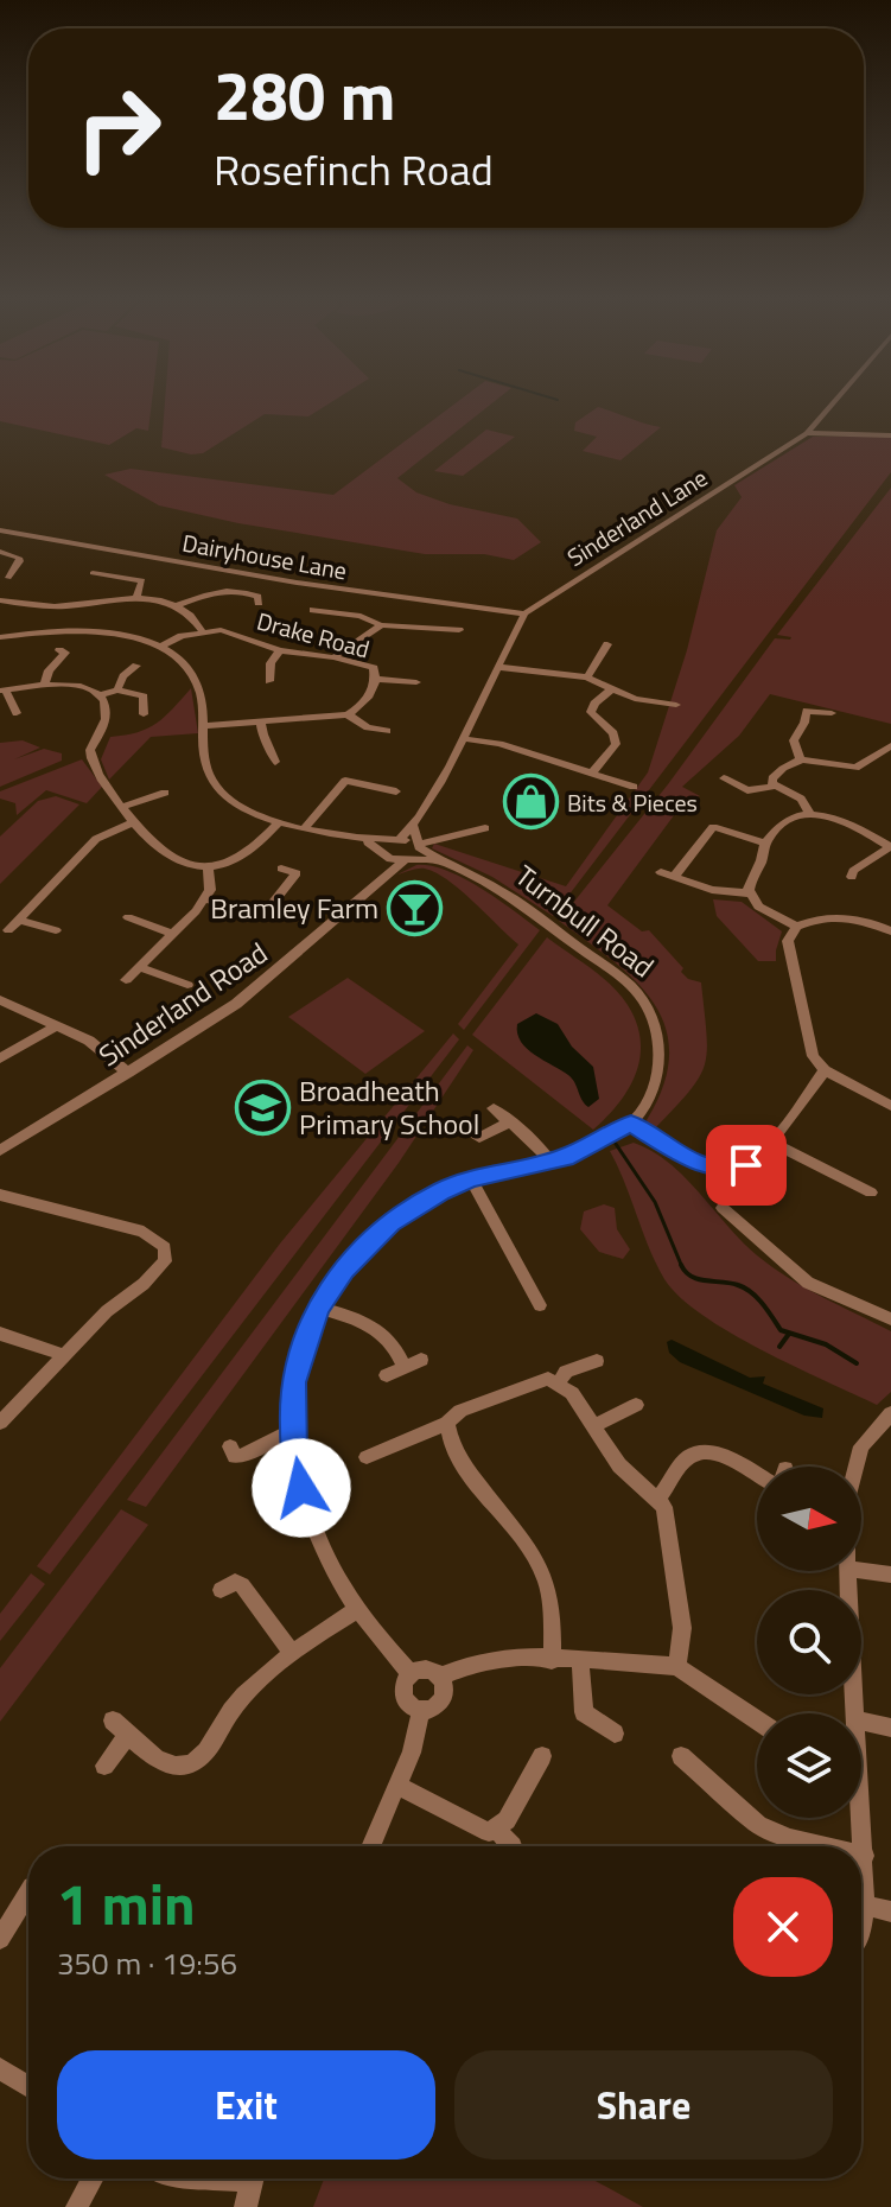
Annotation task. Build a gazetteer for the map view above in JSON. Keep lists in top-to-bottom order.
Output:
{
  "streets": {
    "street": [
      "Sinderland Lane",
      "Dairyhouse Lane",
      "Drake Road",
      "Turnbull Road",
      "Sinderland Road"
    ]
  },
  "crossings": [
    ["Sinderland Lane", "Dairyhouse Lane"],
    ["Turnbull Road", "Sinderland Road"]
  ],
  "places": {
    "shop": ["Bits & Pieces"],
    "bar": ["Bramley Farm"],
    "school or university": ["Broadheath Primary School"]
  },
  "north": "right",
  "page": {
    "turn": ["280 m", "Rosefinch Road"],
    "heading": ["1 min", "350 m · 19:56"],
    "buttons": ["Exit", "Share"]
  }
}
